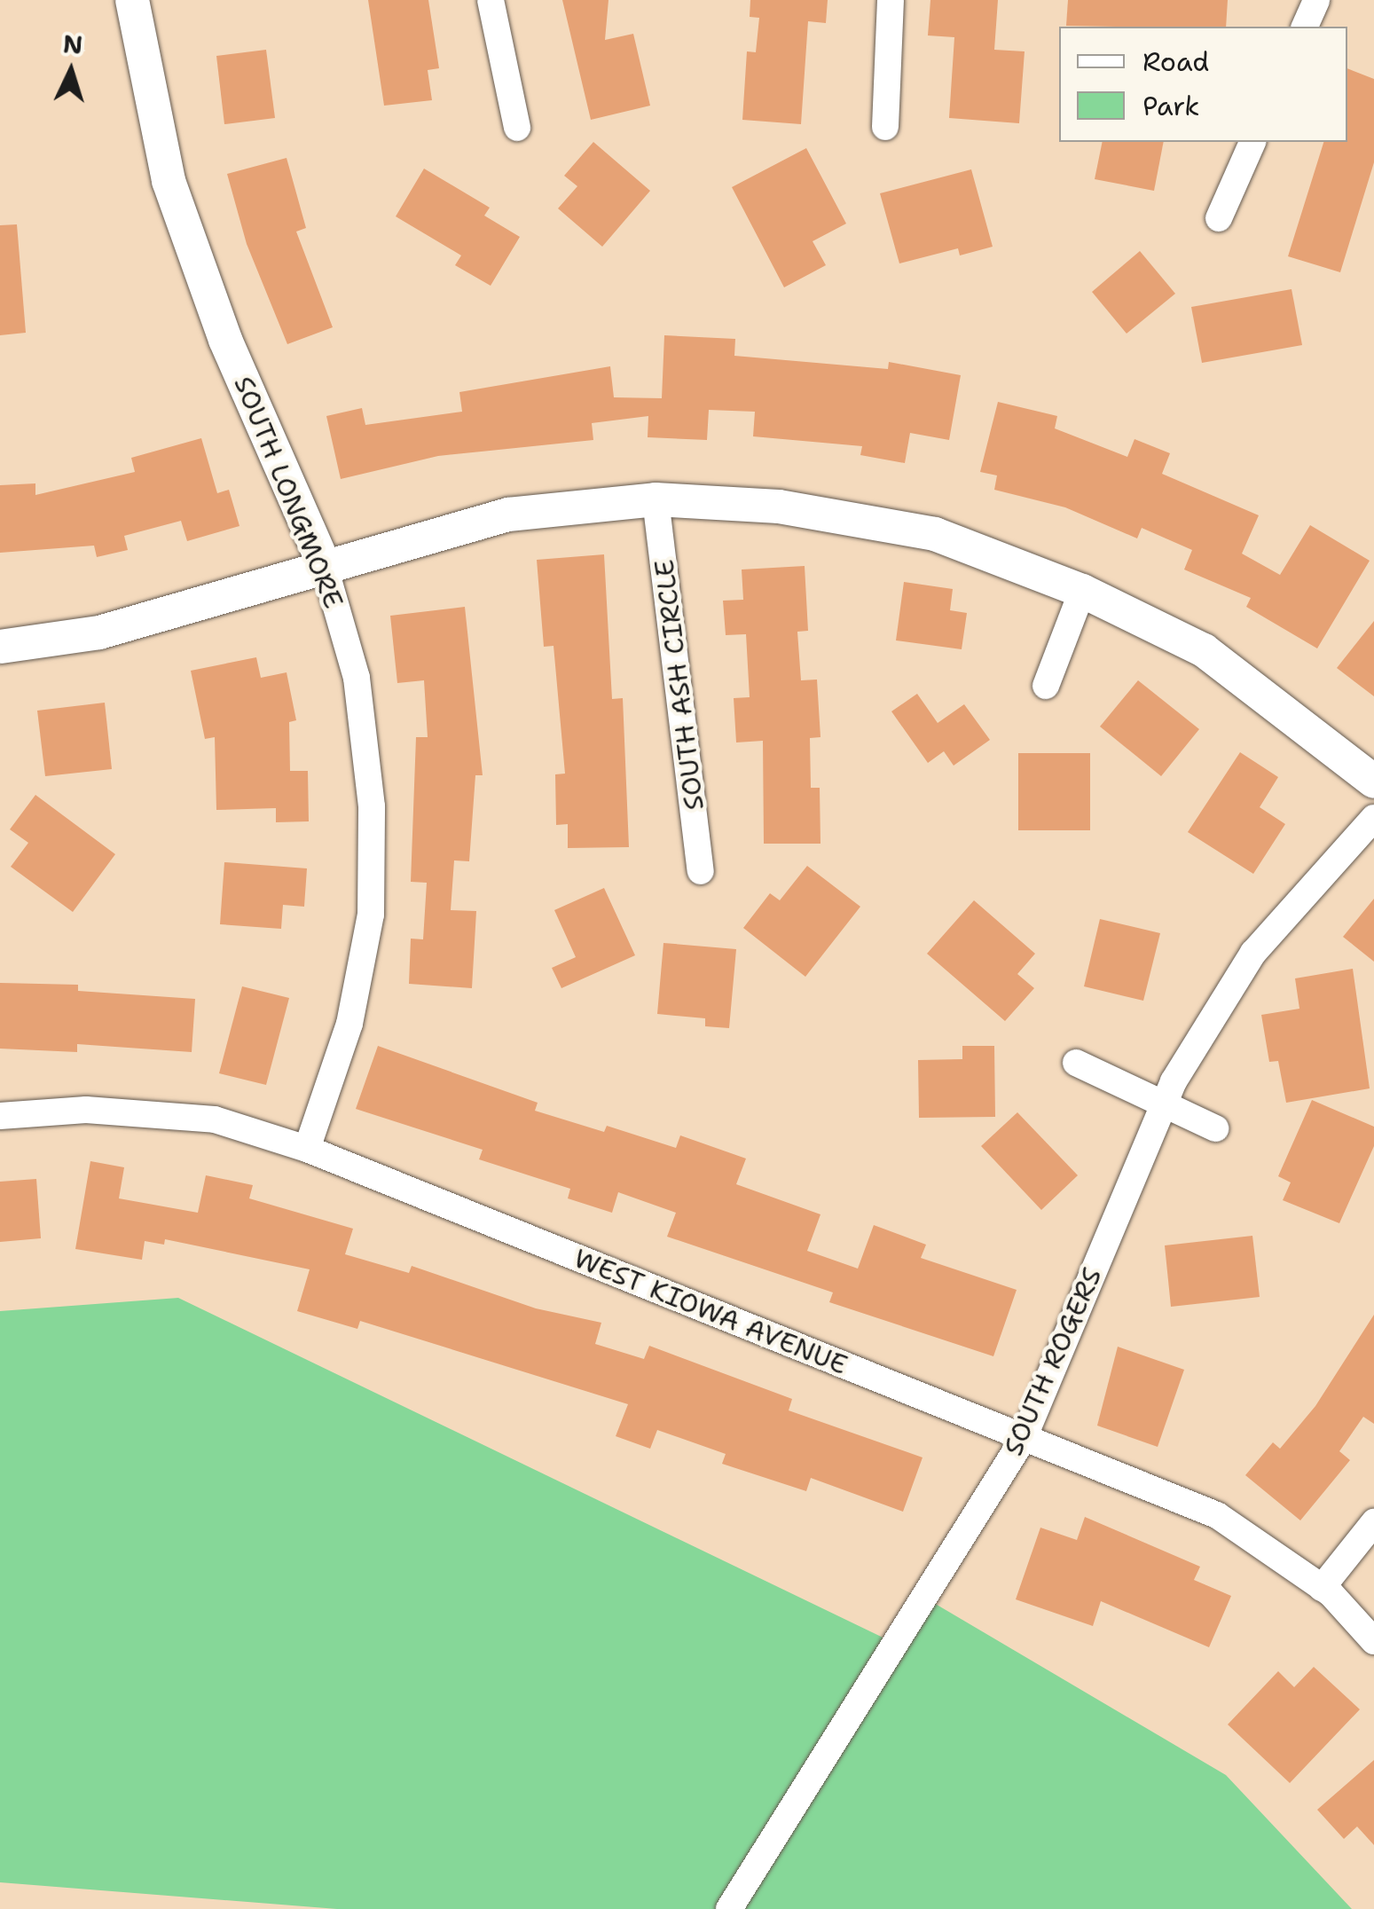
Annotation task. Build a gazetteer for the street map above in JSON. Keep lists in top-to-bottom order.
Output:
{
  "streets": {
    "street": [
      "SOUTH LONGMORE",
      "SOUTH ASH CIRCLE",
      "WEST KIOWA AVENUE",
      "SOUTH ROGERS"
    ]
  },
  "crossings": [
    ["SOUTH LONGMORE", "WEST KIOWA AVENUE"],
    ["WEST KIOWA AVENUE", "SOUTH ROGERS"]
  ],
  "legend": ["Road", "Park"],
  "north": "top"
}
